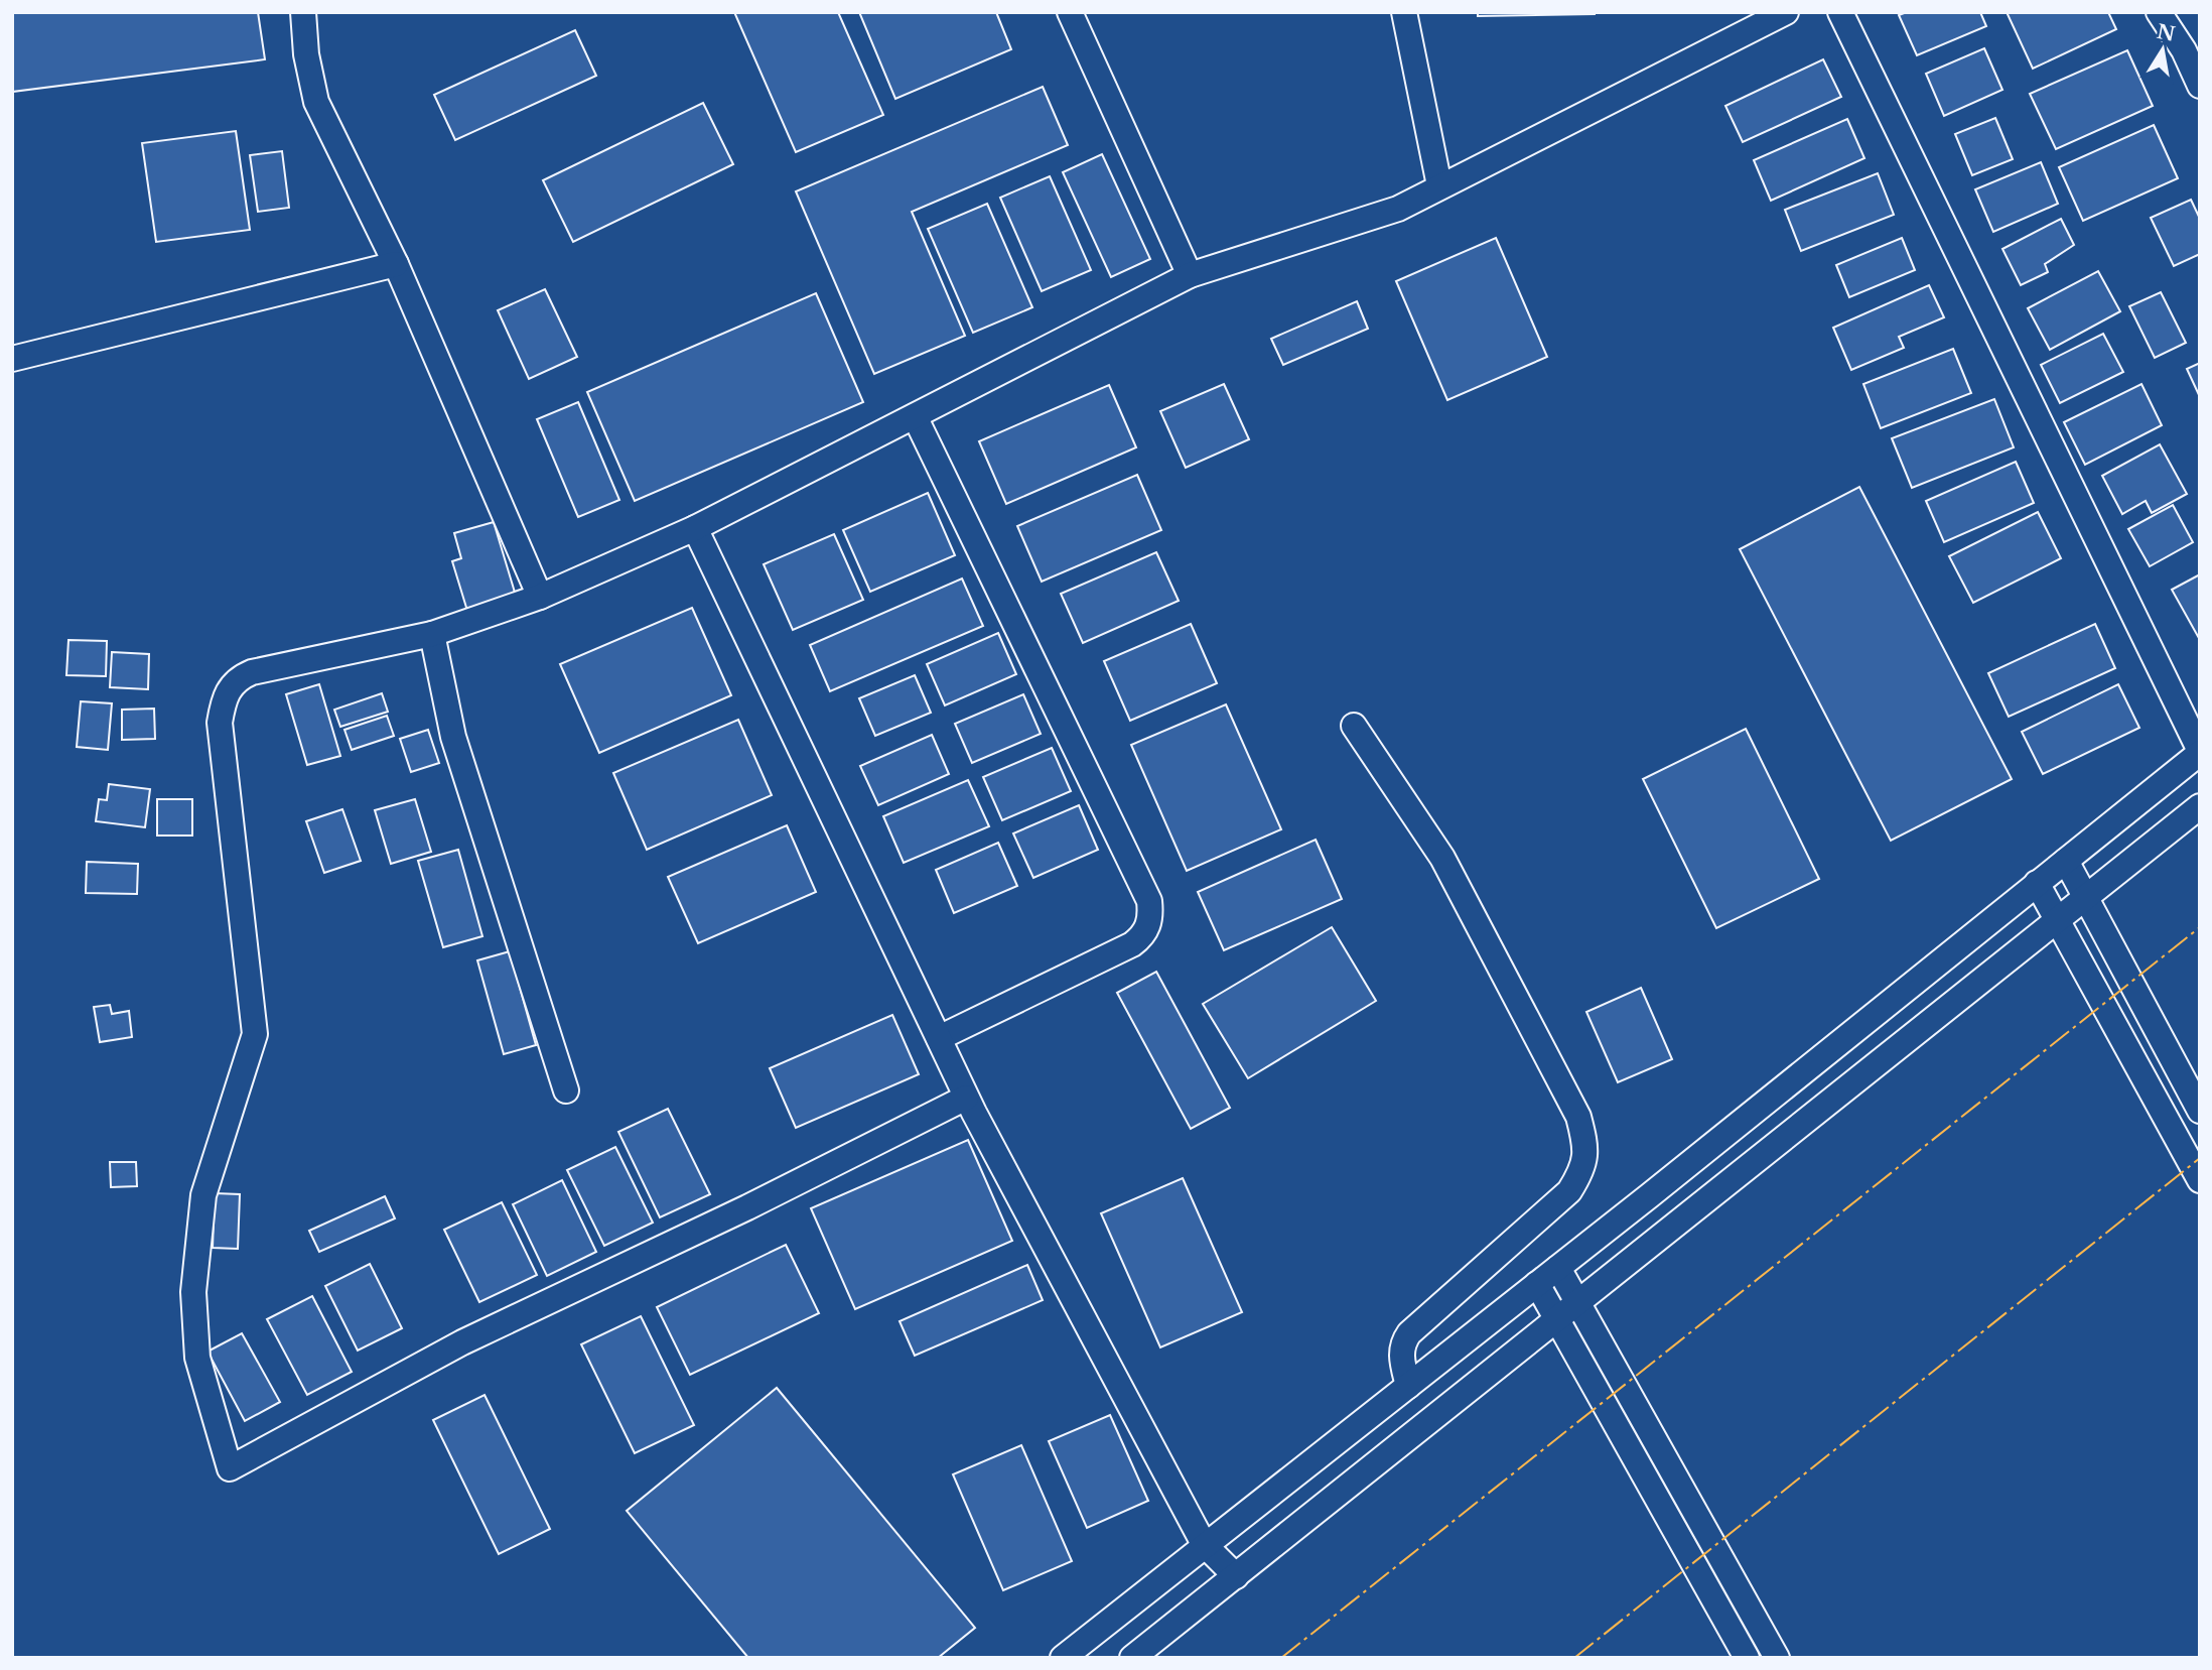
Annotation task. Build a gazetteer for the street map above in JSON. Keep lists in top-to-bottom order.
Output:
{
  "north": "top"
}
